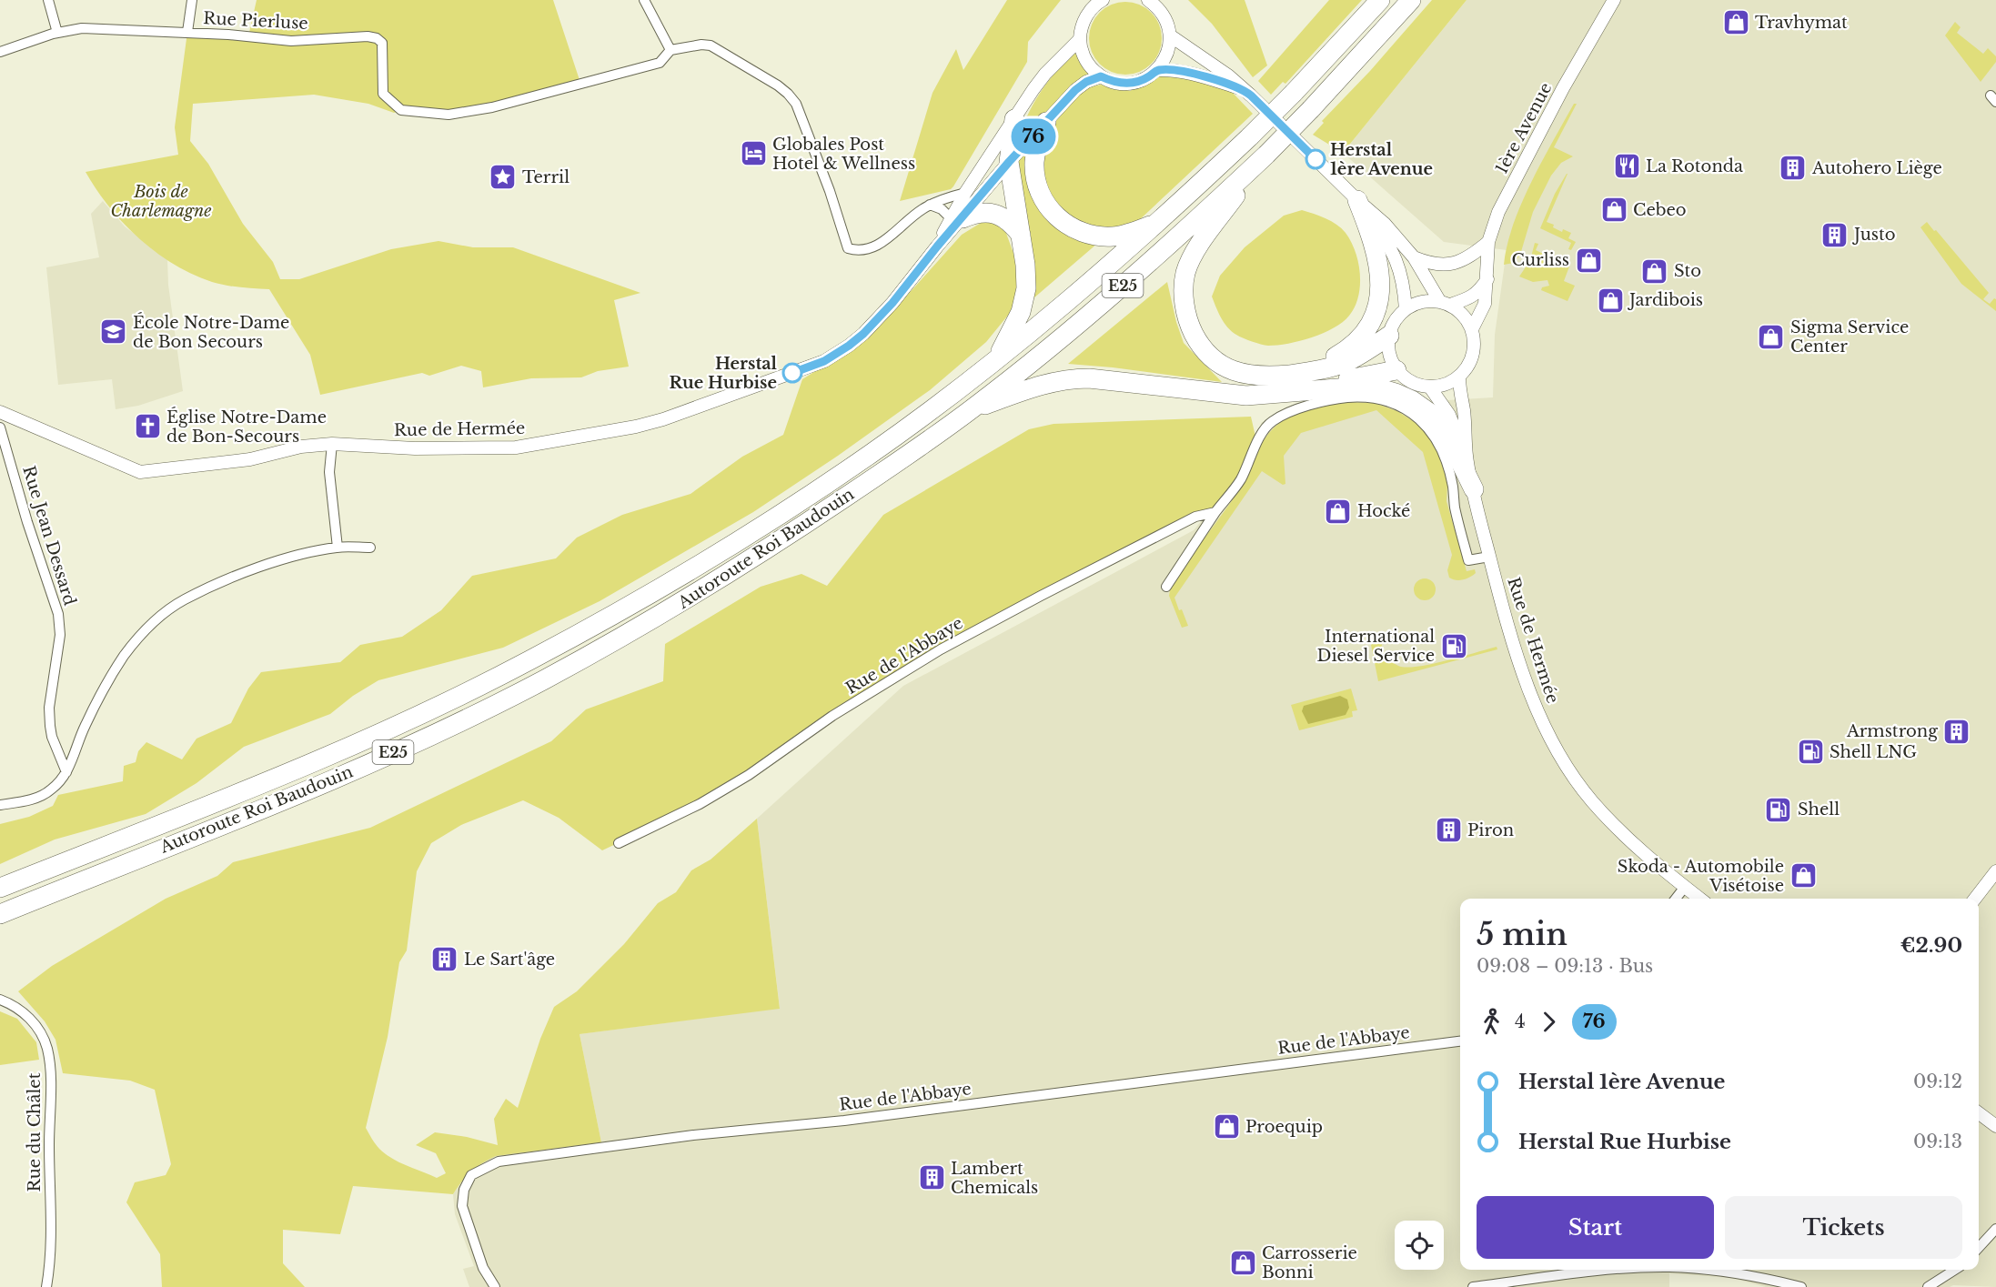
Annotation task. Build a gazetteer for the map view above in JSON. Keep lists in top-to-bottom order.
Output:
{
  "streets": {
    "highway": ["E25", "Autoroute Roi Baudouin"],
    "street": [
      "Rue Pierluse",
      "1ère Avenue",
      "Rue de Hermée",
      "Rue Jean Dessard",
      "Rue de l'Abbaye",
      "Rue du Châlet"
    ]
  },
  "crossings": [
    ["1ère Avenue", "Rue de Hermée"],
    ["Rue de Hermée", "Rue Jean Dessard"]
  ],
  "parks": ["Bois de Charlemagne"],
  "places": {
    "shop": [
      "Travhymat",
      "Cebeo",
      "Curliss",
      "Sto",
      "Jardibois",
      "Sigma Service Center",
      "Hocké",
      "Skoda - Automobile Visétoise",
      "Proequip",
      "Carrosserie Bonni"
    ],
    "hotel": ["Globales Post Hotel & Wellness"],
    "other": ["Herstal 1ère Avenue", "Herstal Rue Hurbise"],
    "restaurant": ["La Rotonda"],
    "building": [
      "Autohero Liège",
      "Justo",
      "Armstrong",
      "Piron",
      "Le Sart'âge",
      "Lambert Chemicals"
    ],
    "place": ["Terril"],
    "school or university": ["École Notre-Dame de Bon Secours"],
    "church": ["Église Notre-Dame de Bon-Secours"],
    "fuel station": ["International Diesel Service", "Shell LNG", "Shell"]
  },
  "lines": ["bus line 76"],
  "page": {
    "on_map": "76",
    "heading": ["5 min", "09:08 – 09:13 · Bus", "€2.90"],
    "legs": ["4", "76"],
    "list": [
      {
        "name": "Herstal 1ère Avenue",
        "value": "09:12"
      },
      {
        "name": "Herstal Rue Hurbise",
        "value": "09:13"
      }
    ],
    "buttons": ["Start", "Tickets"]
  }
}
